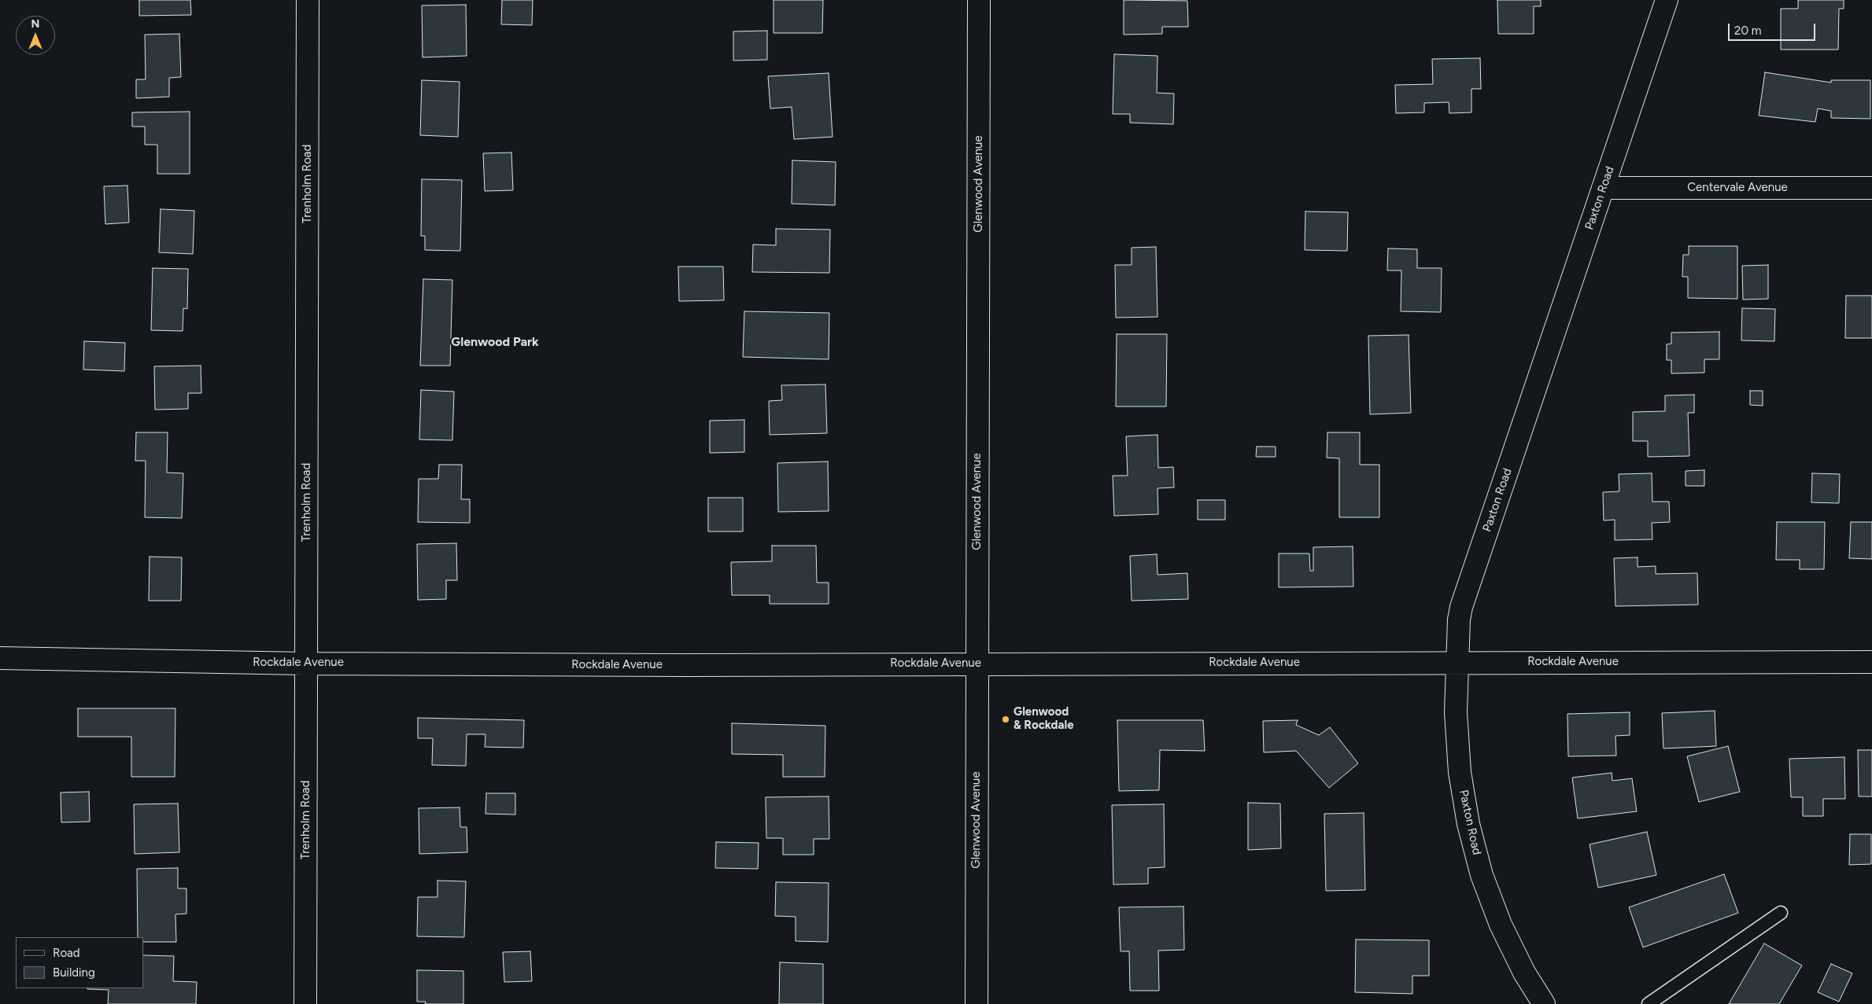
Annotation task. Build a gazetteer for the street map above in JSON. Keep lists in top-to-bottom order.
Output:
{
  "streets": {
    "street": [
      "Trenholm Road",
      "Glenwood Avenue",
      "Centervale Avenue",
      "Paxton Road",
      "Rockdale Avenue"
    ]
  },
  "crossings": [
    ["Trenholm Road", "Rockdale Avenue"],
    ["Glenwood Avenue", "Rockdale Avenue"],
    ["Centervale Avenue", "Paxton Road"],
    ["Paxton Road", "Rockdale Avenue"]
  ],
  "districts": ["Glenwood Park"],
  "places": ["Glenwood & Rockdale"],
  "legend": ["Road", "Building"],
  "scale_bar": "20 m",
  "north": "top"
}
